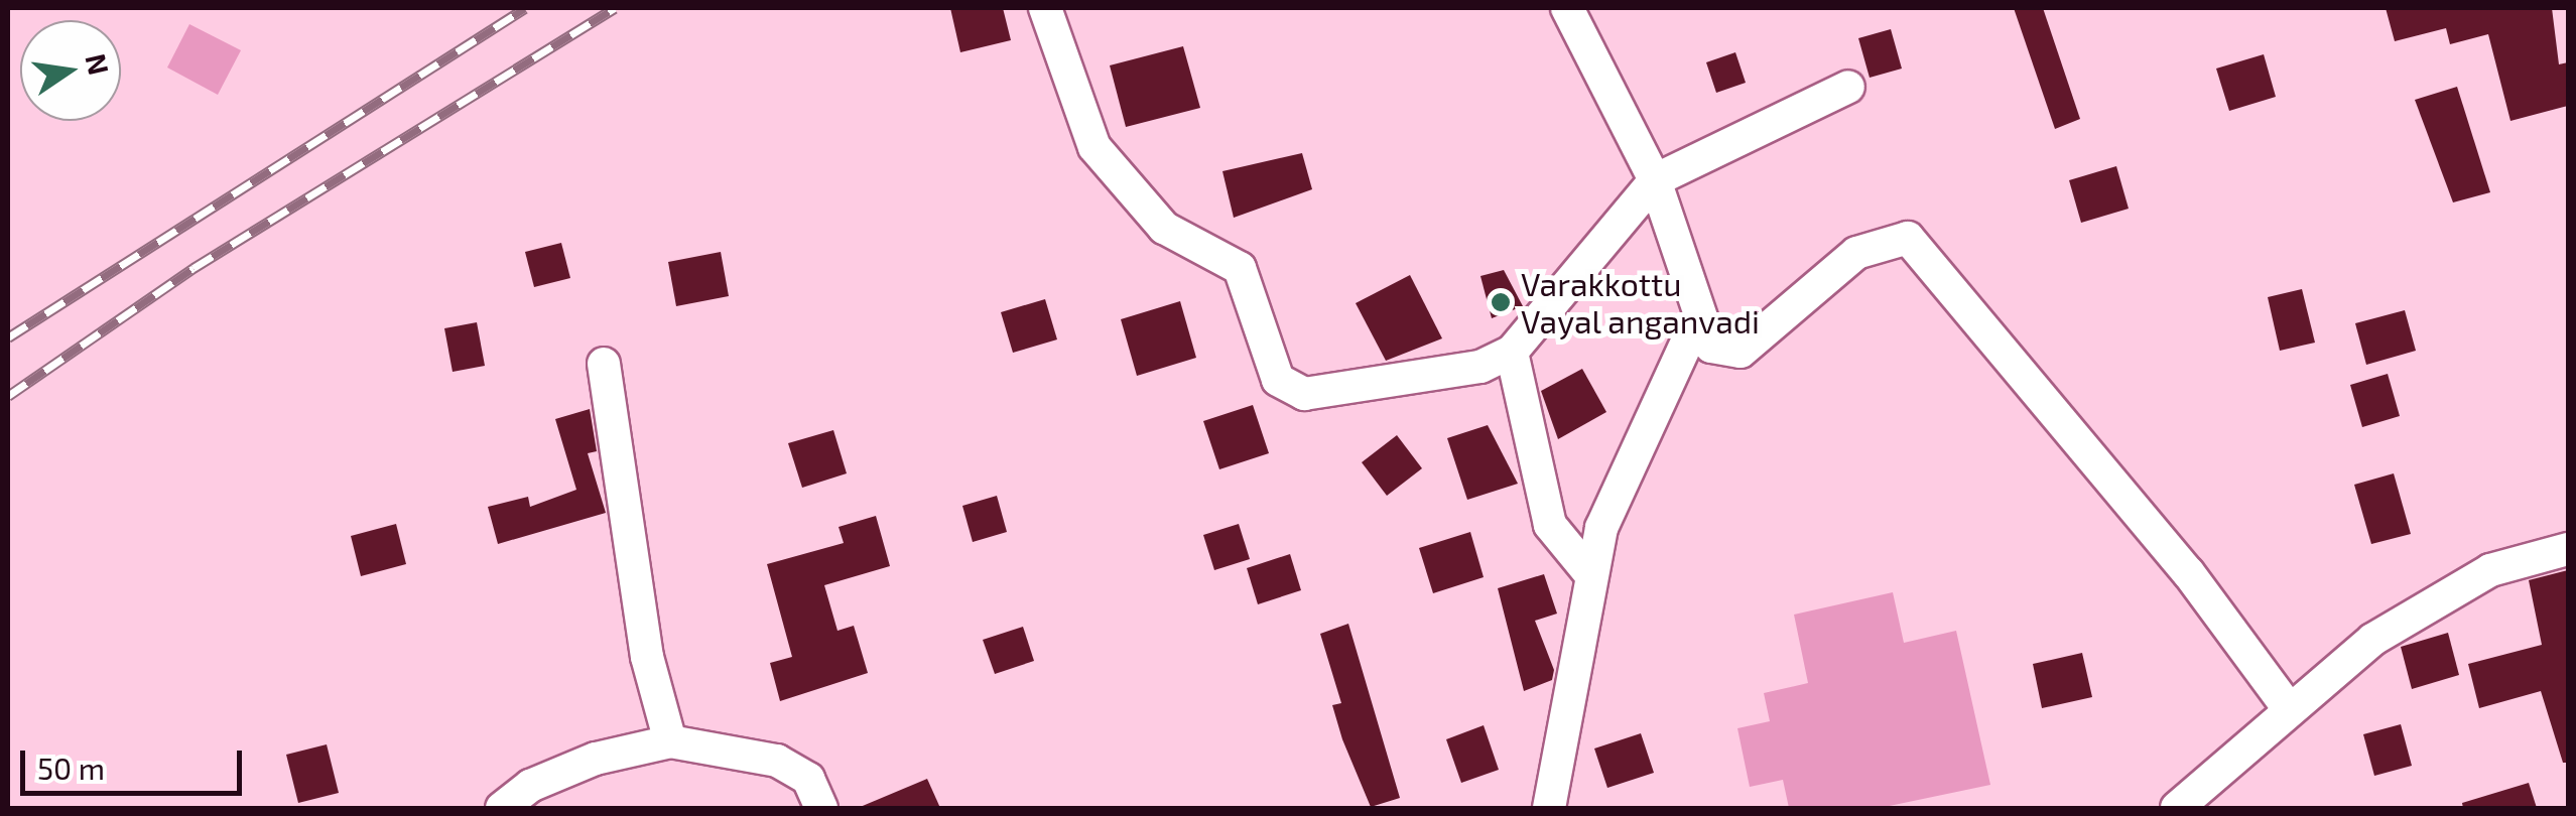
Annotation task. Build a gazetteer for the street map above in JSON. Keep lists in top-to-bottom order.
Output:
{
  "places": ["Varakkottu Vayal anganvadi"],
  "scale_bar": "50 m",
  "north": "right"
}
